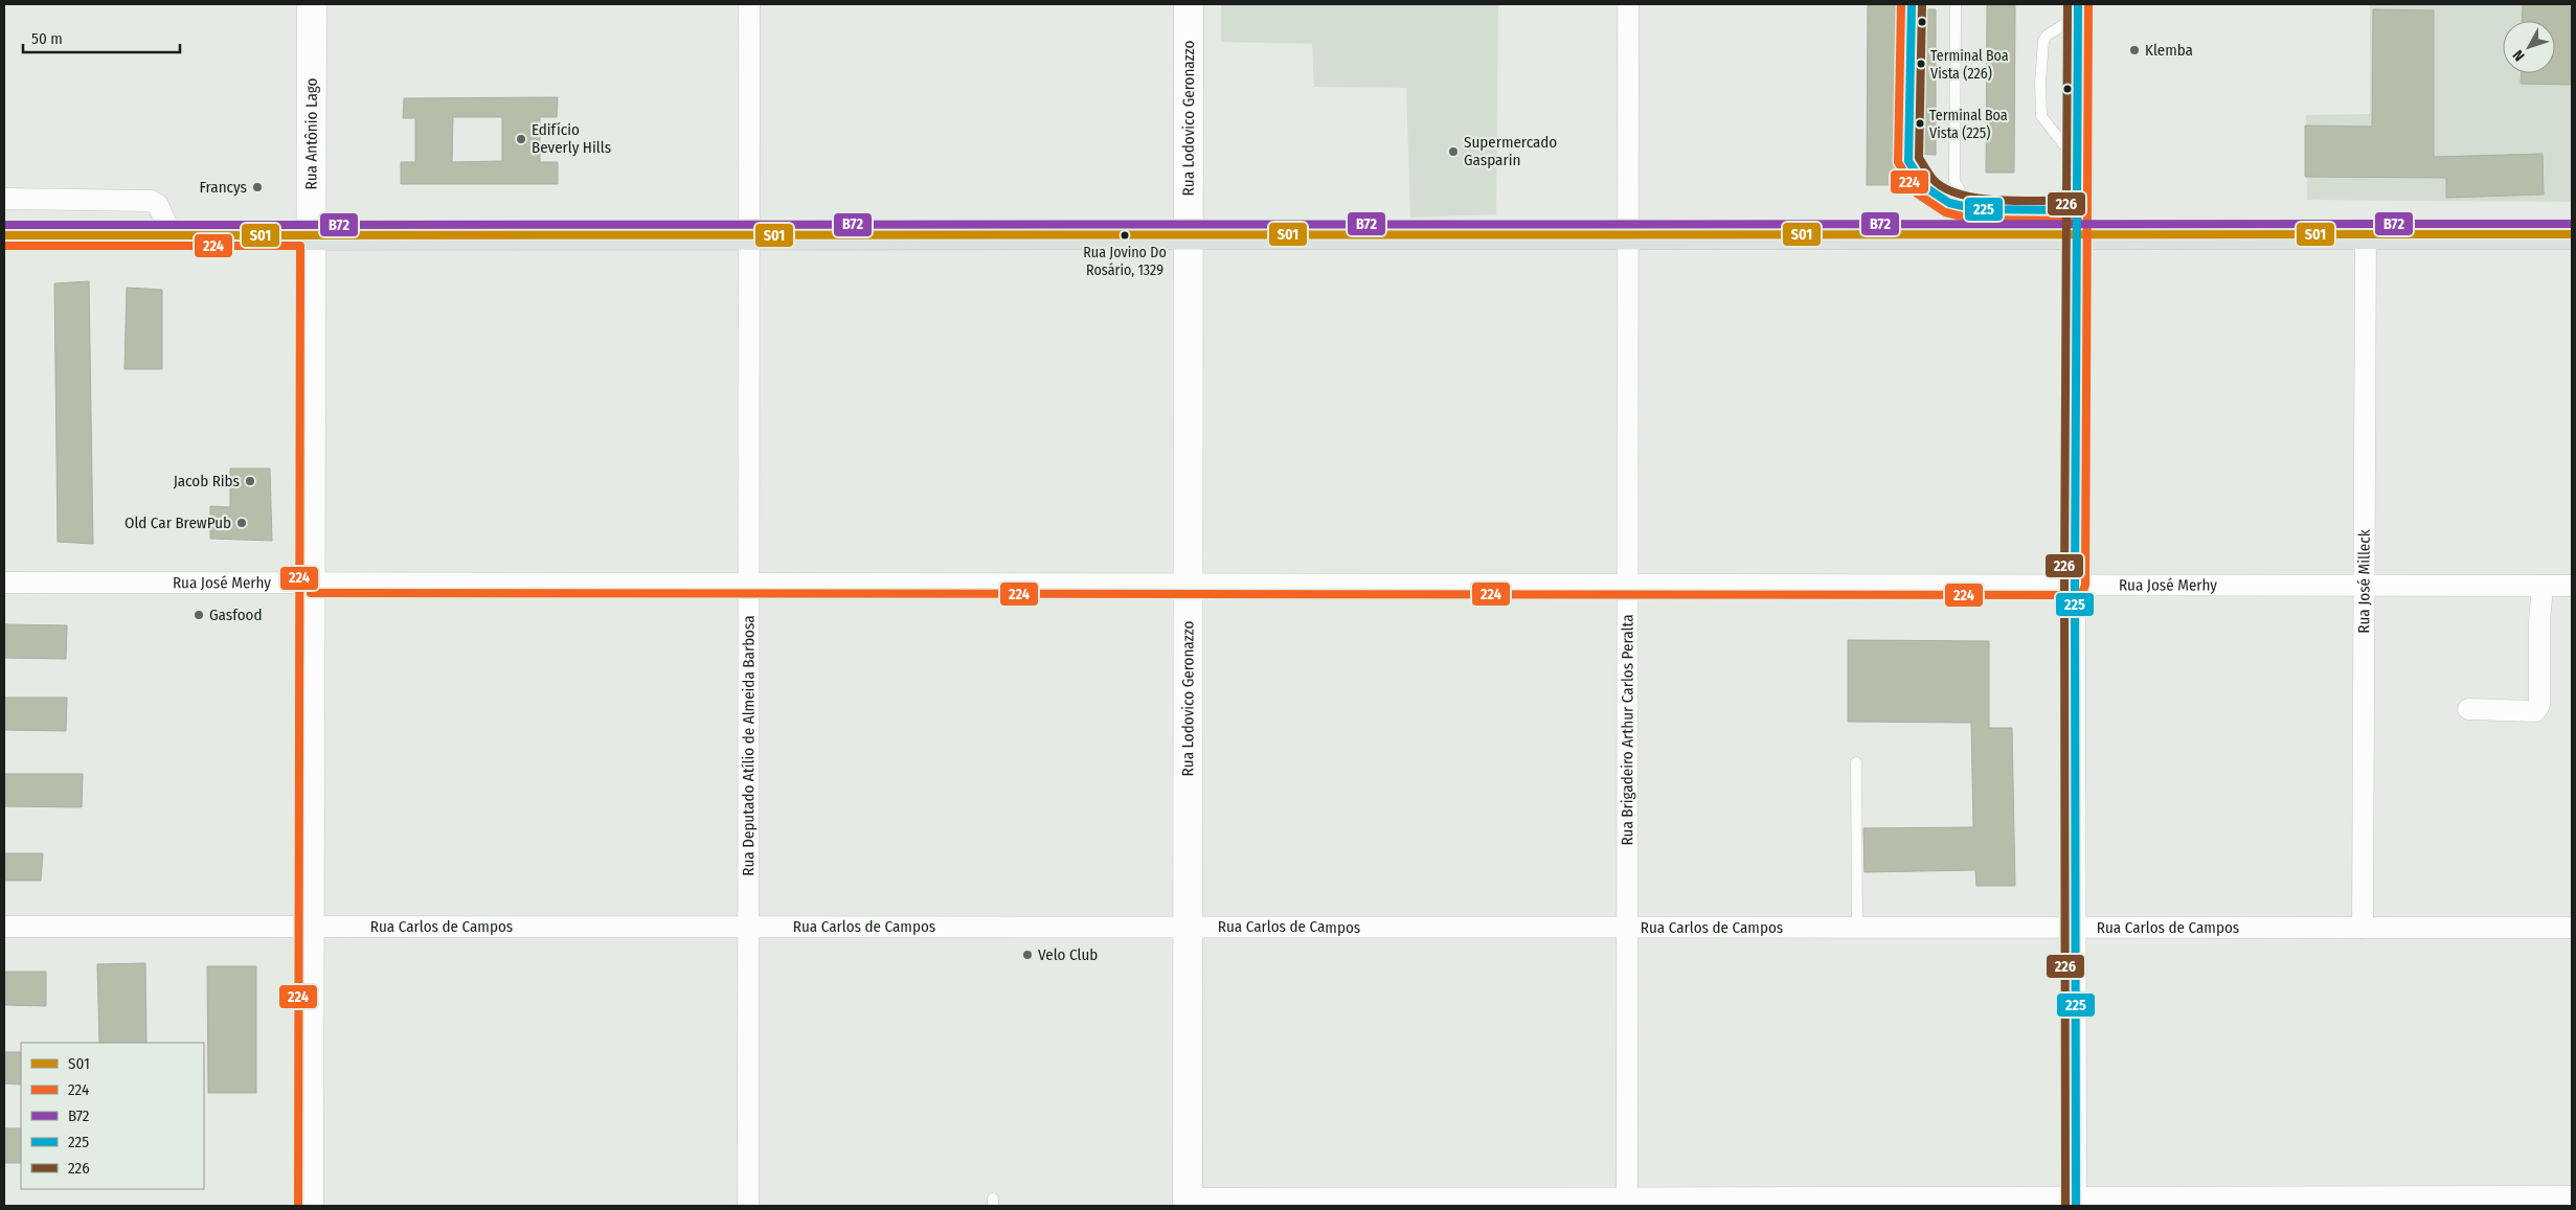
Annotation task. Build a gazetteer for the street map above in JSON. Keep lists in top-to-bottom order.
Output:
{
  "streets": {
    "street": [
      "Rua Lodovico Geronazzo",
      "Rua Antônio Lago",
      "Rua José Milleck",
      "Rua José Merhy",
      "Rua Brigadeiro Arthur Carlos Peralta",
      "Rua Deputado Atílio de Almeida Barbosa",
      "Rua Carlos de Campos"
    ]
  },
  "crossings": [
    ["Rua Lodovico Geronazzo", "Rua José Merhy"],
    ["Rua Lodovico Geronazzo", "Rua Carlos de Campos"],
    ["Rua Antônio Lago", "Rua José Merhy"],
    ["Rua Antônio Lago", "Rua Carlos de Campos"],
    ["Rua José Milleck", "Rua José Merhy"],
    ["Rua José Milleck", "Rua Carlos de Campos"],
    ["Rua José Merhy", "Rua Brigadeiro Arthur Carlos Peralta"],
    ["Rua José Merhy", "Rua Deputado Atílio de Almeida Barbosa"],
    ["Rua Brigadeiro Arthur Carlos Peralta", "Rua Carlos de Campos"],
    ["Rua Deputado Atílio de Almeida Barbosa", "Rua Carlos de Campos"]
  ],
  "places": [
    "Klemba",
    "Terminal Boa Vista (226)",
    "Terminal Boa Vista (225)",
    "Edifício Beverly Hills",
    "Supermercado Gasparin",
    "Francys",
    "Rua Jovino Do Rosário, 1329",
    "Jacob Ribs",
    "Old Car BrewPub",
    "Gasfood",
    "Velo Club"
  ],
  "lines": [
    "transit line 224",
    "transit line 225",
    "transit line 226",
    "transit line B72",
    "transit line S01"
  ],
  "legend": [
    "S01",
    "224",
    "B72",
    "225",
    "226"
  ],
  "scale_bar": "50 m",
  "north": "bottom left"
}
